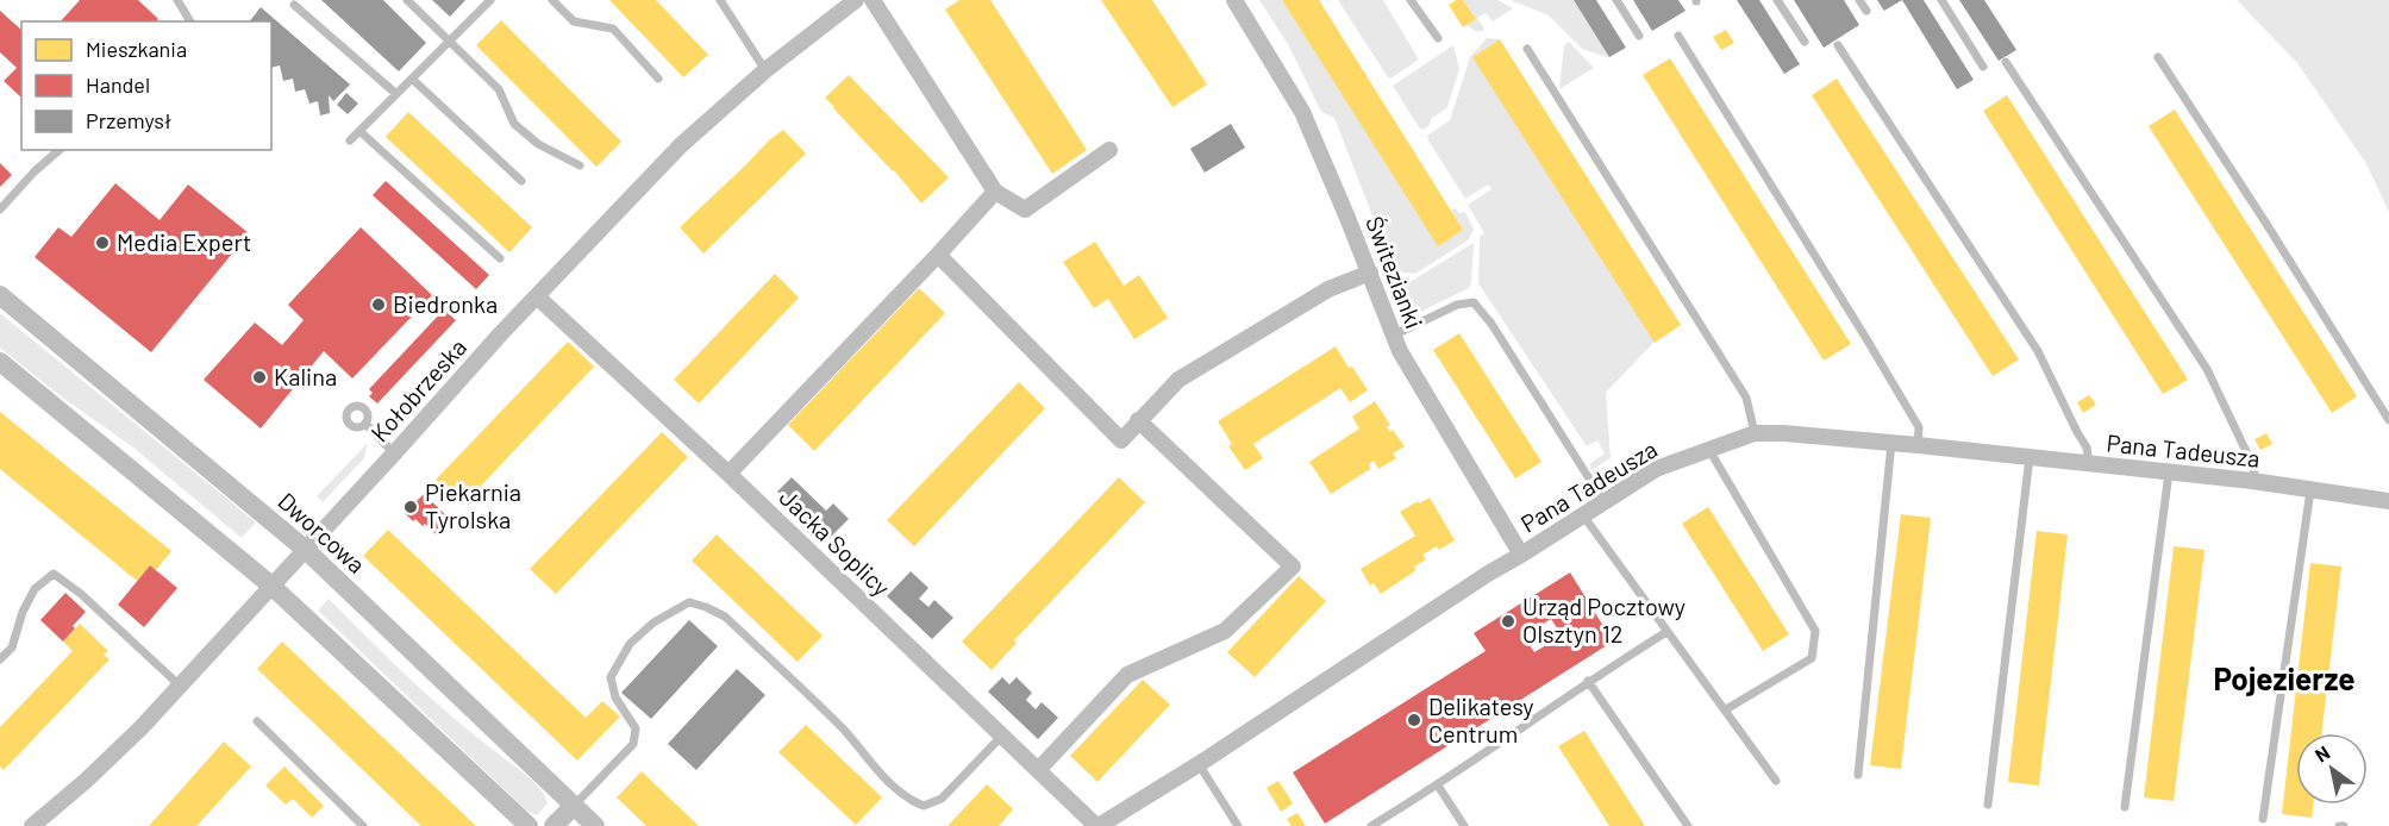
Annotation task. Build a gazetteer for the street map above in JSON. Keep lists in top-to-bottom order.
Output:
{
  "streets": {
    "street": [
      "Świtezianki",
      "Kołobrzeska",
      "Pana Tadeusza",
      "Dworcowa",
      "Jacka Soplicy"
    ]
  },
  "crossings": [
    ["Świtezianki", "Pana Tadeusza"],
    ["Kołobrzeska", "Dworcowa"],
    ["Kołobrzeska", "Jacka Soplicy"],
    ["Pana Tadeusza", "Jacka Soplicy"]
  ],
  "districts": ["Pojezierze"],
  "places": [
    "Media Expert",
    "Biedronka",
    "Kalina",
    "Piekarnia Tyrolska",
    "Urząd Pocztowy Olsztyn 12",
    "Delikatesy Centrum"
  ],
  "legend": ["Mieszkania", "Handel", "Przemysł"],
  "north": "top left"
}
